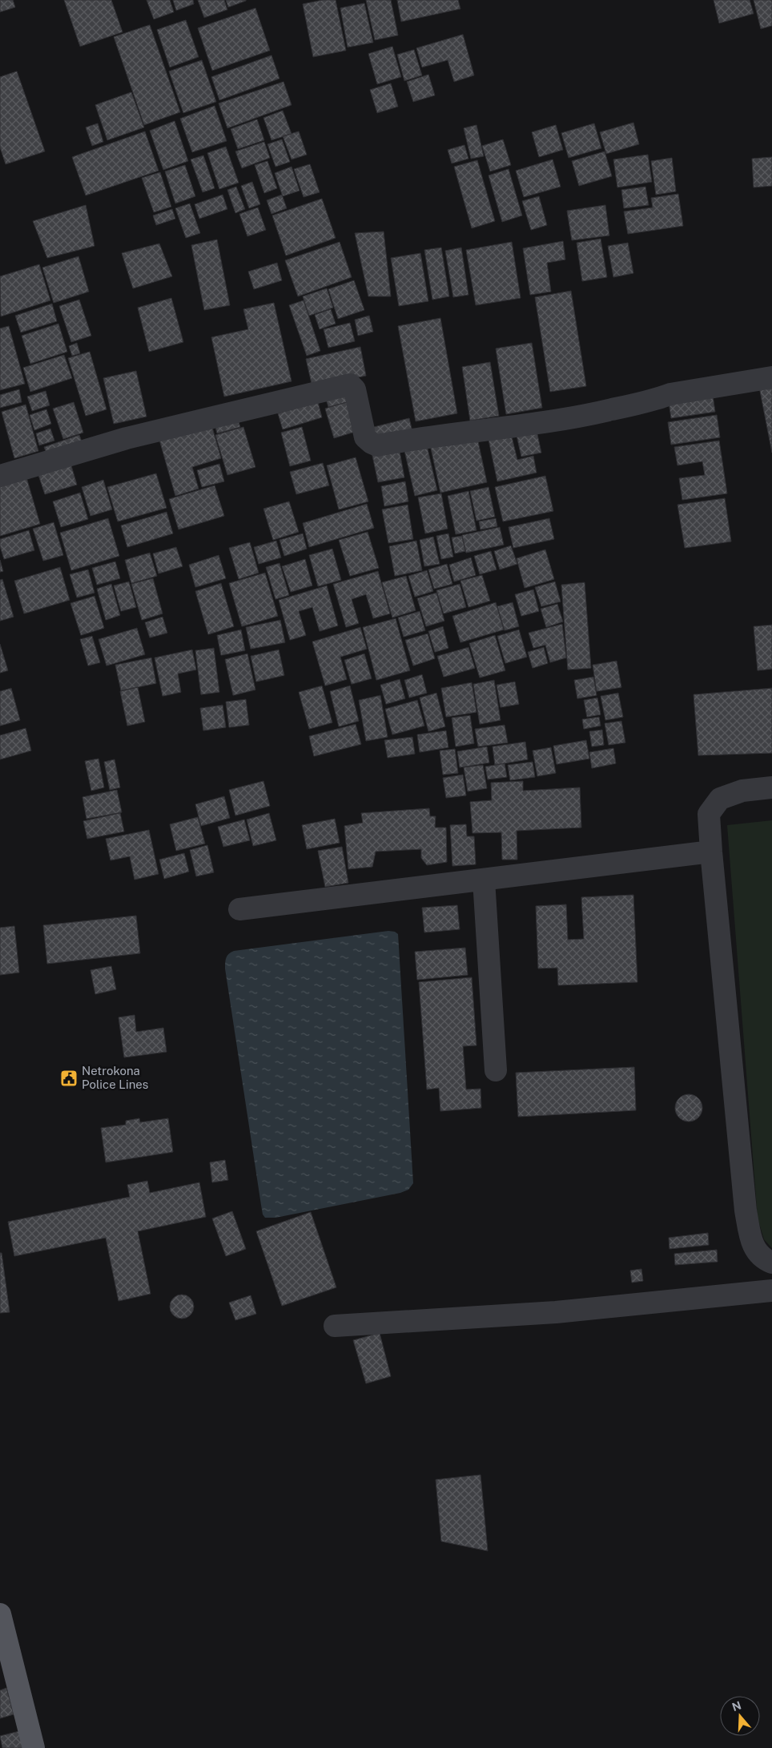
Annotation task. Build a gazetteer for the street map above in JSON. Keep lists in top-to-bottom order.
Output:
{
  "places": {
    "public building": ["Netrokona Police Lines"]
  },
  "north": "top"
}
